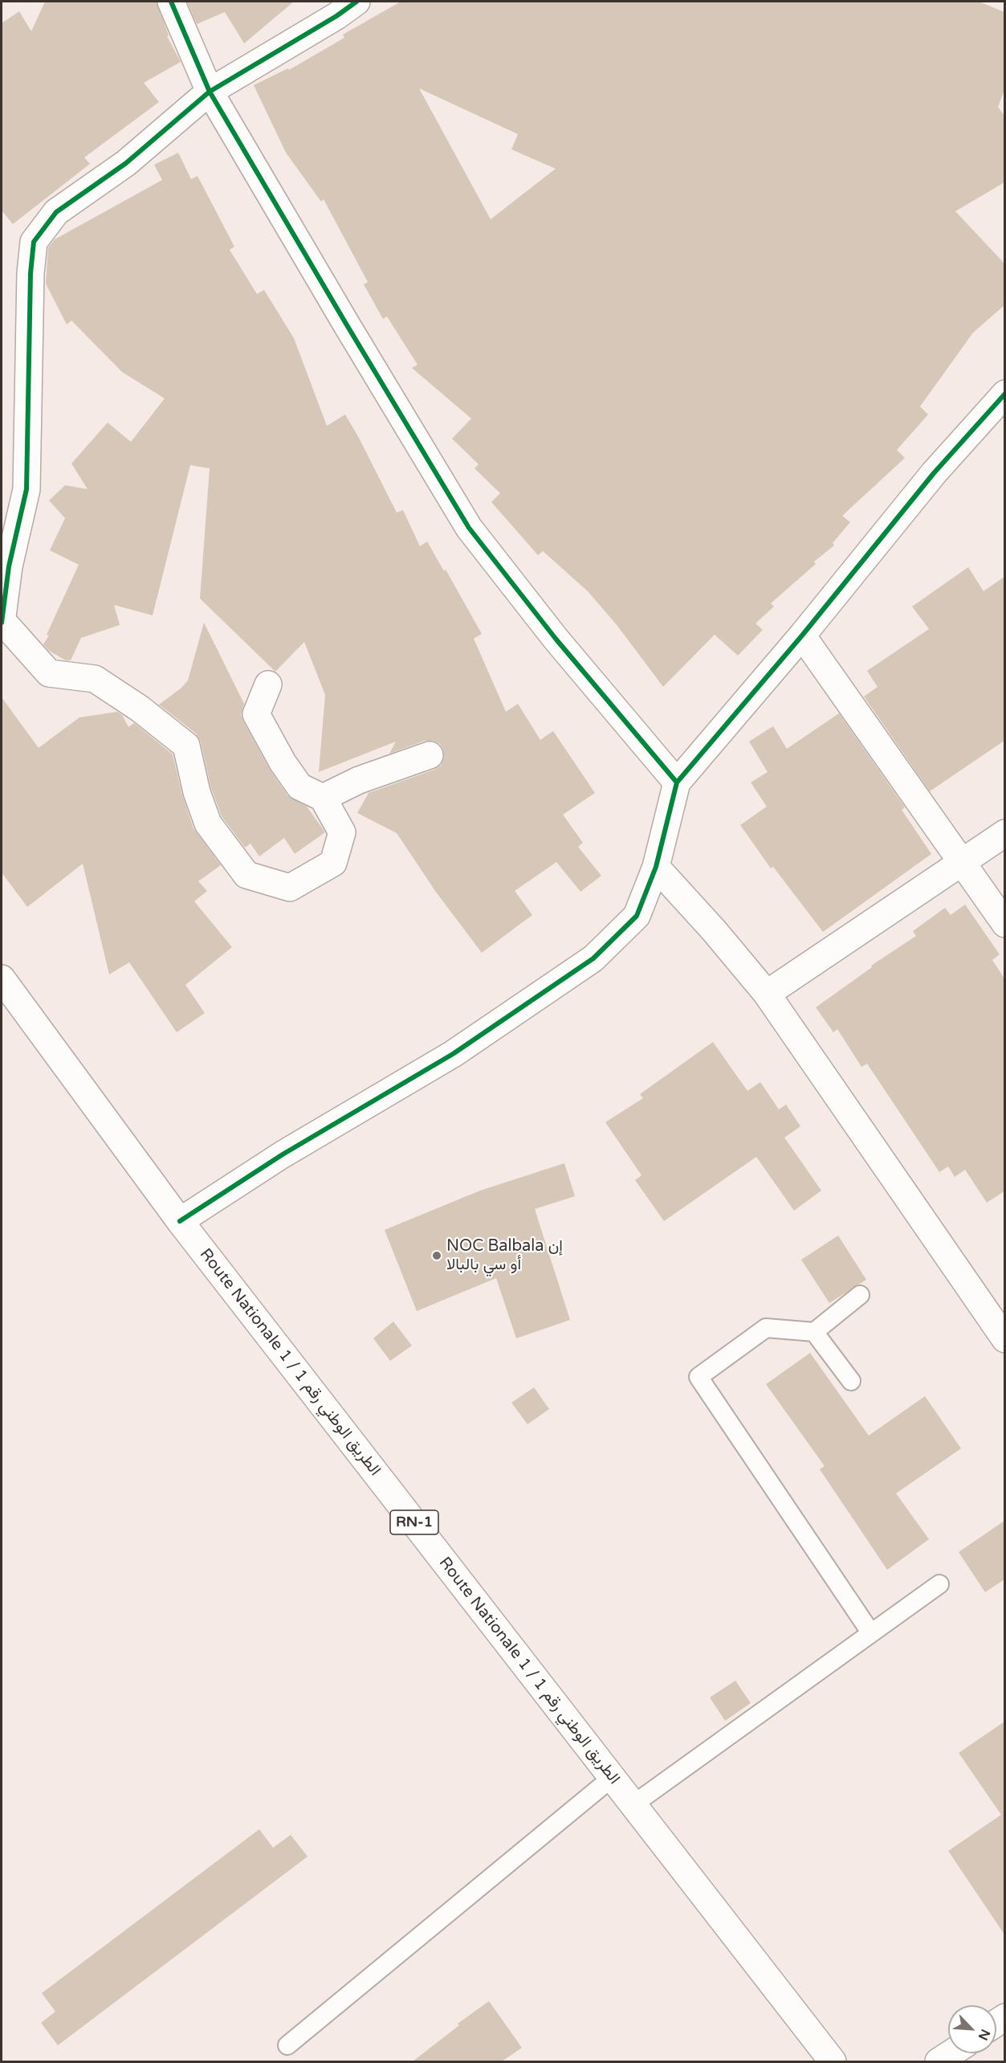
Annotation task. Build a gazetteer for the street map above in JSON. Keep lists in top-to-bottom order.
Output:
{
  "streets": {
    "street": ["Route Nationale 1 / الطريق الوطني رقم 1", "RN-1"]
  },
  "places": ["NOC Balbala إن أو سي بالبالا"],
  "north": "bottom right"
}
